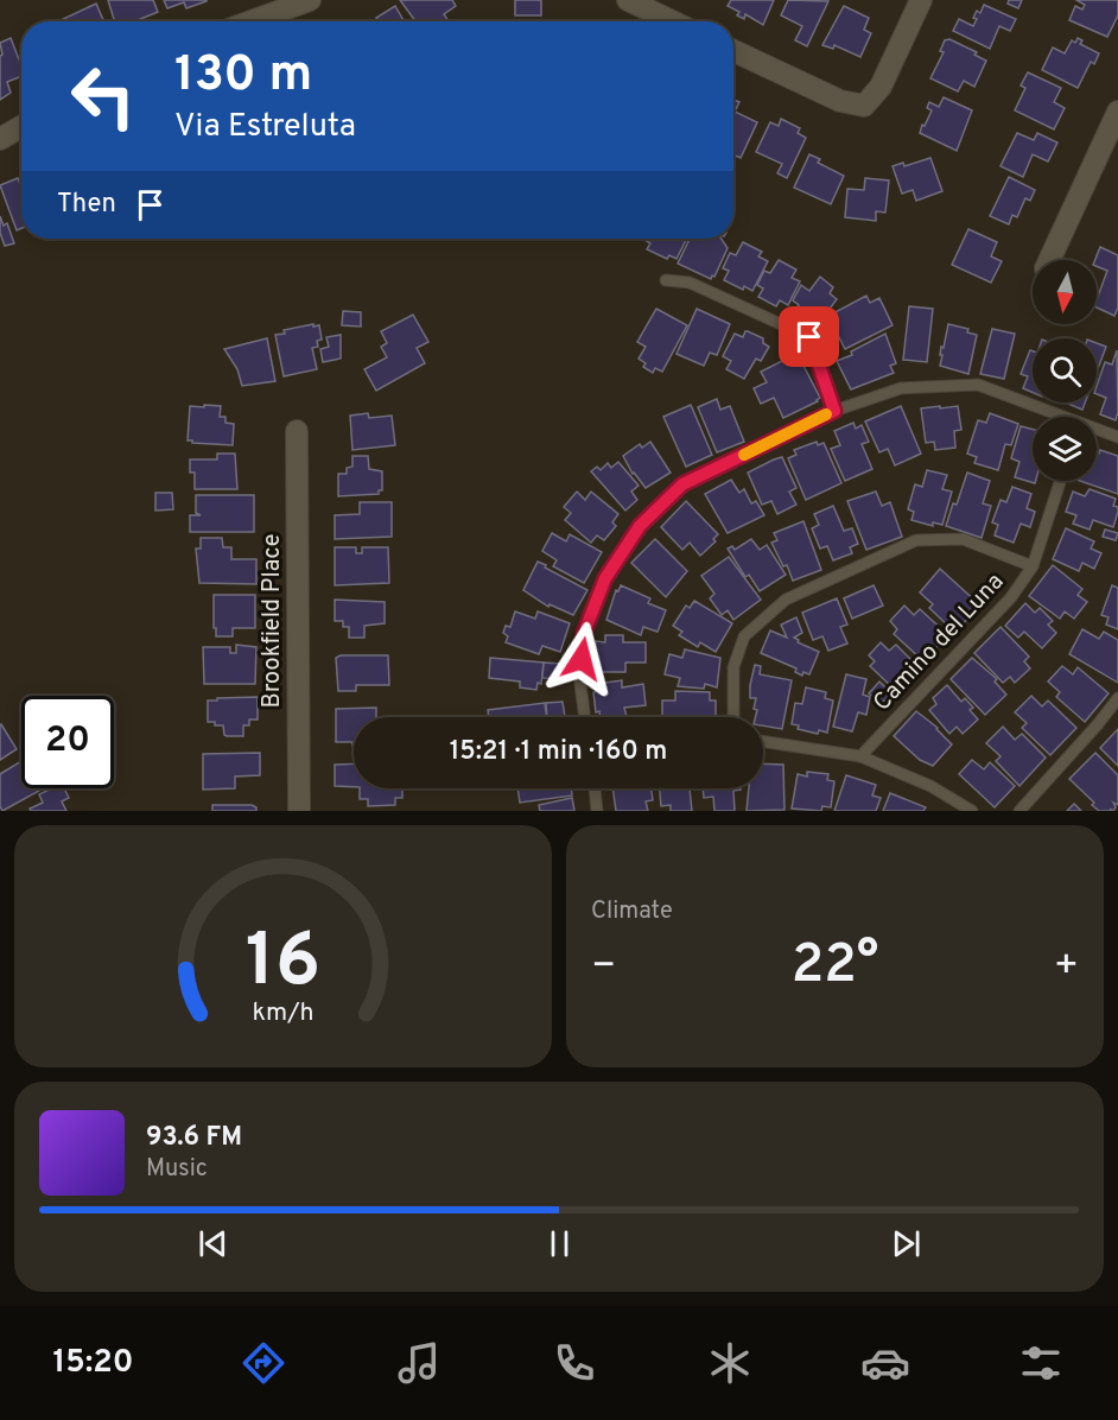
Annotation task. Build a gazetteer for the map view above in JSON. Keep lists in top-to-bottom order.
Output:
{
  "streets": {
    "street": ["Brookfield Place"],
    "lane": ["Camino del Luna"]
  },
  "north": "bottom",
  "page": {
    "turn": ["130 m", "Via Estreluta"],
    "then": "Then",
    "limit": "20",
    "trip": "15:21 · 1 min · 160 m",
    "tile": "Climate",
    "heat": ["−", "22°", "+"],
    "song": ["93.6 FM", "Music"],
    "tabs": "15:20",
    "gauge": ["16", "km/h"]
  }
}
